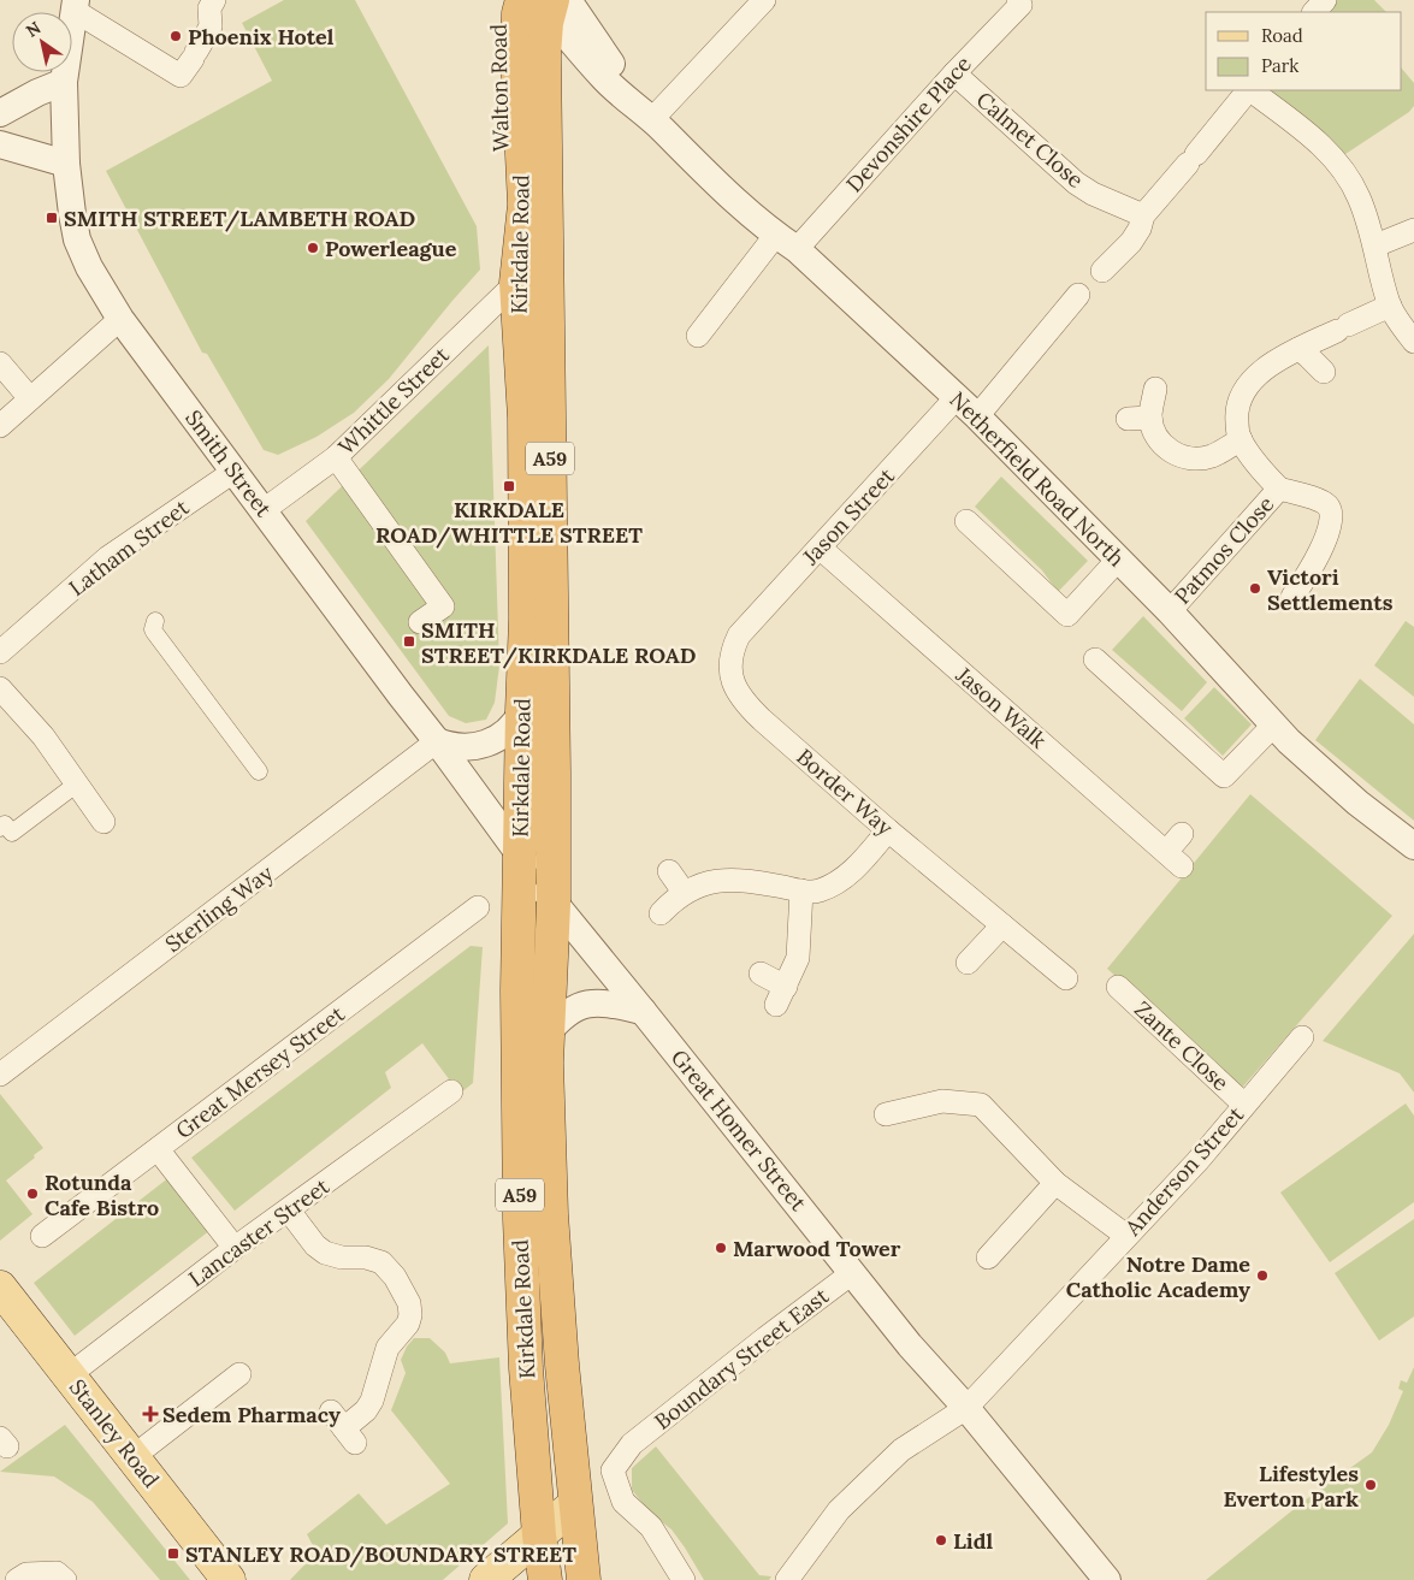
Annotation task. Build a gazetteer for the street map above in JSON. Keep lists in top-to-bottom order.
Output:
{
  "streets": {
    "highway": ["Walton Road", "Kirkdale Road", "A59"],
    "main road": ["Stanley Road"],
    "street": [
      "Devonshire Place",
      "Calmet Close",
      "Whittle Street",
      "Smith Street",
      "Netherfield Road North",
      "Jason Street",
      "Latham Street",
      "Patmos Close",
      "Jason Walk",
      "Border Way",
      "Sterling Way",
      "Zante Close",
      "Great Mersey Street",
      "Great Homer Street",
      "Anderson Street",
      "Lancaster Street",
      "Boundary Street East"
    ]
  },
  "crossings": [
    ["Walton Road", "Kirkdale Road"],
    ["Walton Road", "Whittle Street"],
    ["Devonshire Place", "Calmet Close"],
    ["Devonshire Place", "Netherfield Road North"],
    ["Kirkdale Road", "Whittle Street"],
    ["Kirkdale Road", "A59"],
    ["Kirkdale Road", "Smith Street"],
    ["Kirkdale Road", "Netherfield Road North"],
    ["Kirkdale Road", "Great Homer Street"],
    ["Whittle Street", "Smith Street"],
    ["Smith Street", "Latham Street"],
    ["Smith Street", "Sterling Way"],
    ["Smith Street", "Great Homer Street"],
    ["Netherfield Road North", "Jason Street"],
    ["Netherfield Road North", "Patmos Close"],
    ["Jason Street", "Jason Walk"],
    ["Jason Street", "Border Way"],
    ["Zante Close", "Anderson Street"],
    ["Great Homer Street", "Anderson Street"],
    ["Great Homer Street", "Boundary Street East"],
    ["Lancaster Street", "Stanley Road"]
  ],
  "places": {
    "other": [
      "Phoenix Hotel",
      "Powerleague",
      "Victori Settlements",
      "Rotunda Cafe Bistro",
      "Marwood Tower",
      "Notre Dame Catholic Academy",
      "Lifestyles Everton Park",
      "Lidl"
    ],
    "transit": [
      "SMITH STREET/LAMBETH ROAD",
      "KIRKDALE ROAD/WHITTLE STREET",
      "SMITH STREET/KIRKDALE ROAD",
      "STANLEY ROAD/BOUNDARY STREET"
    ],
    "health": ["Sedem Pharmacy"]
  },
  "legend": ["Road", "Park"],
  "north": "top left"
}
